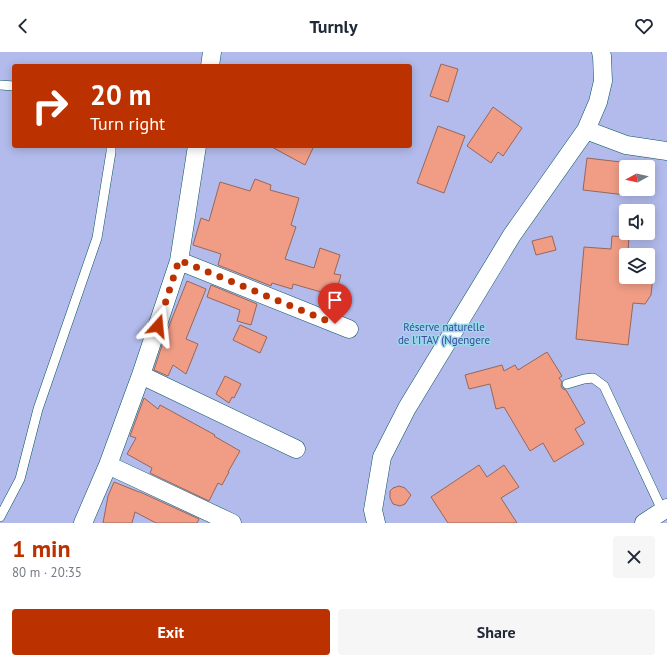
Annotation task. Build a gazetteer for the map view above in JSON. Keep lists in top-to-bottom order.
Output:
{
  "parks": ["Réserve naturelle de l'ITAV (Ngengere"],
  "north": "left",
  "page": {
    "header": "Turnly",
    "turn": ["20 m", "Turn right"],
    "heading": ["1 min", "80 m · 20:35"],
    "buttons": ["Exit", "Share"]
  }
}
